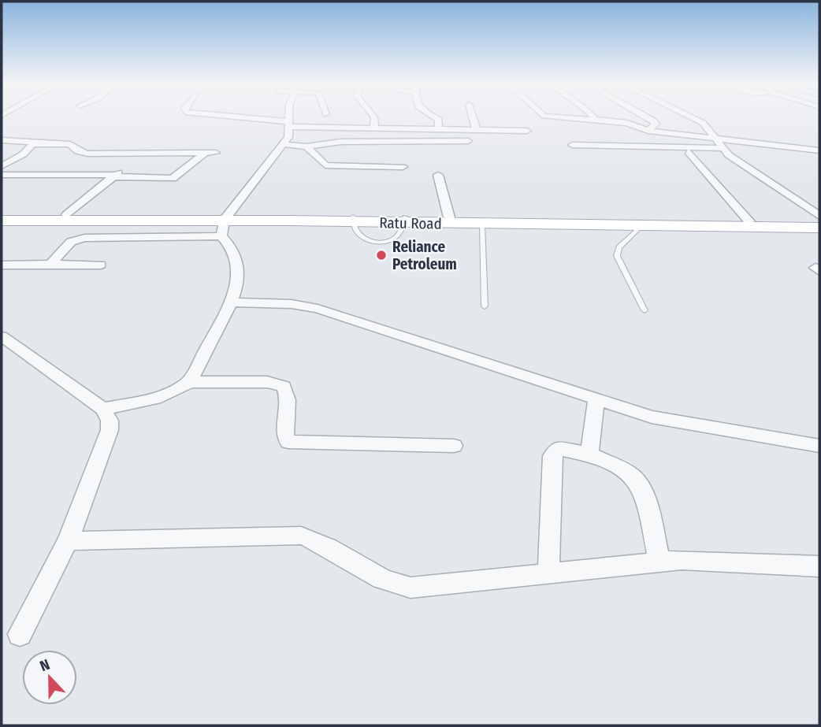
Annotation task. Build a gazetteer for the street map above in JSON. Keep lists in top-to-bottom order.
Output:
{
  "streets": {
    "main road": ["Ratu Road"]
  },
  "places": ["Reliance Petroleum"],
  "north": "top"
}
